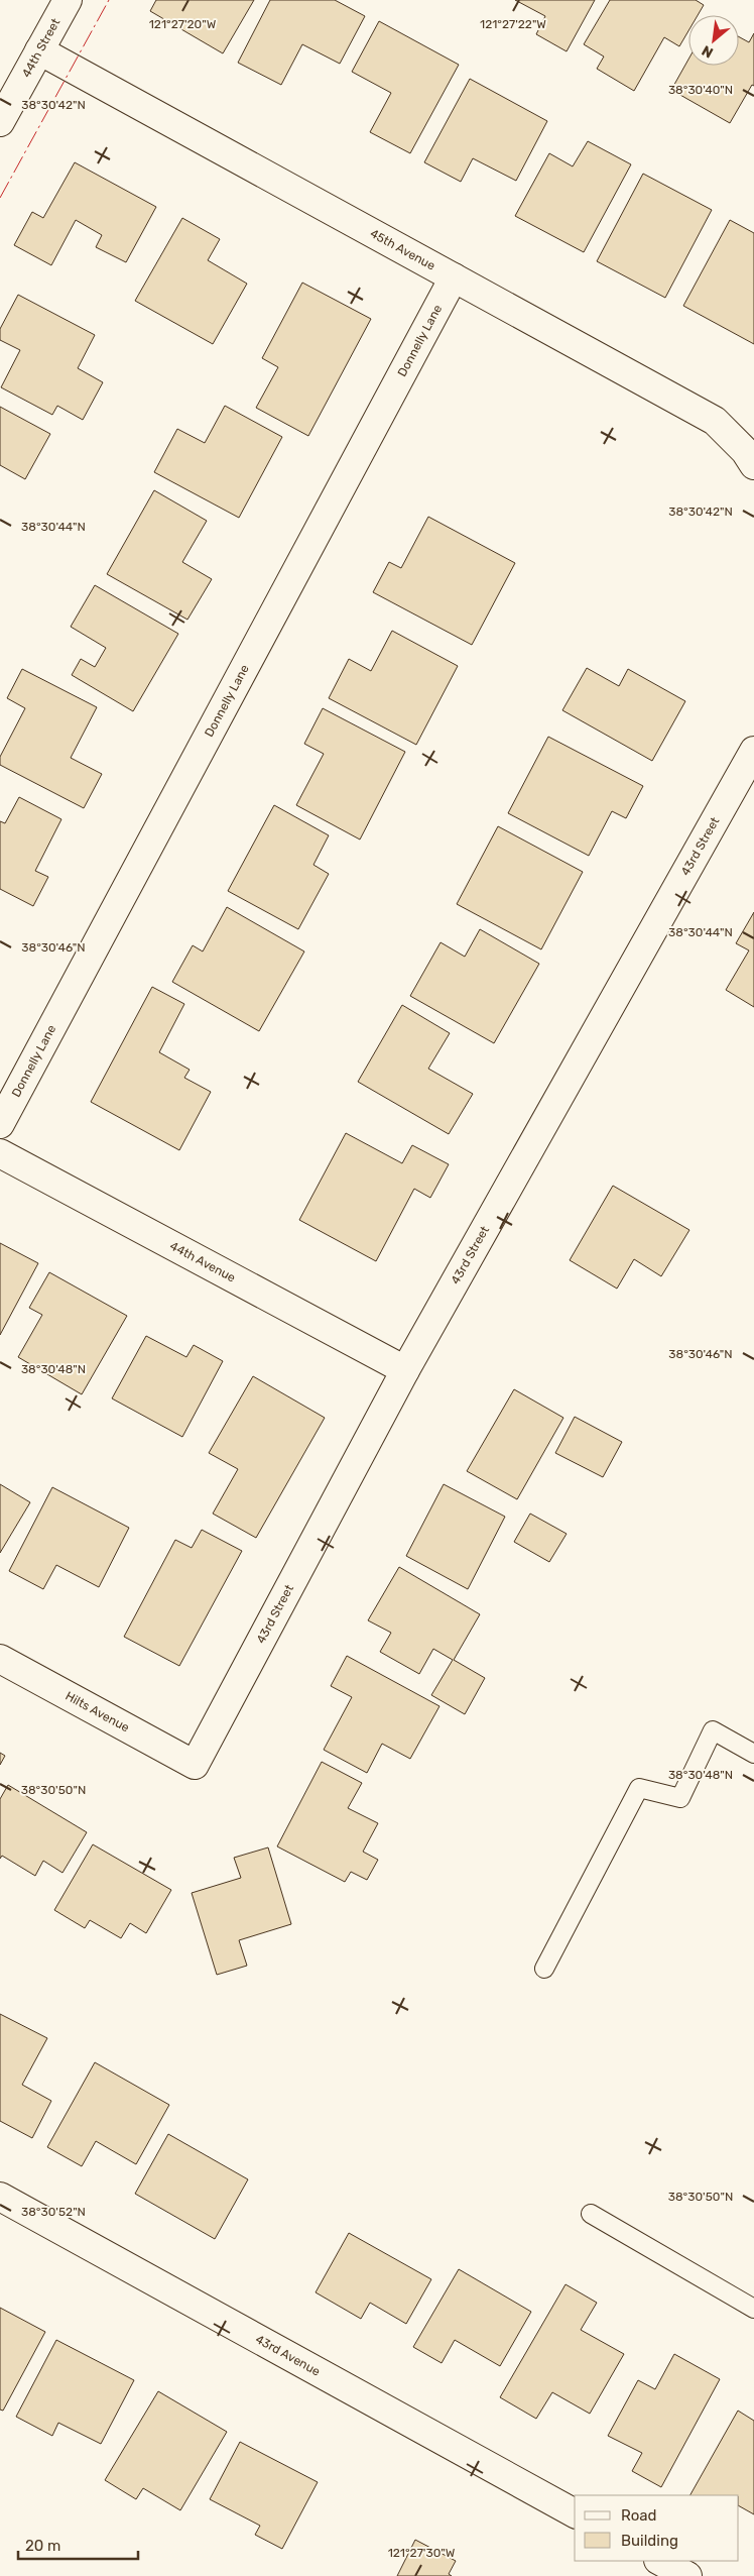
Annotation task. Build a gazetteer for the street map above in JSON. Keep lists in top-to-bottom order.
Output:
{
  "streets": {
    "street": [
      "44th Street",
      "45th Avenue",
      "Donnelly Lane",
      "43rd Street",
      "44th Avenue",
      "Hilts Avenue",
      "43rd Avenue"
    ]
  },
  "crossings": [
    ["44th Street", "45th Avenue"],
    ["45th Avenue", "Donnelly Lane"],
    ["43rd Street", "44th Avenue"],
    ["43rd Street", "Hilts Avenue"]
  ],
  "legend": ["Road", "Building"],
  "scale_bar": "20 m",
  "north": "bottom left",
  "coordinates": [
    "121°27'20\"W",
    "121°27'22\"W",
    "38°30'40\"N",
    "38°30'42\"N",
    "38°30'44\"N",
    "38°30'46\"N",
    "38°30'48\"N",
    "38°30'50\"N",
    "38°30'52\"N",
    "121°27'30\"W"
  ]
}
